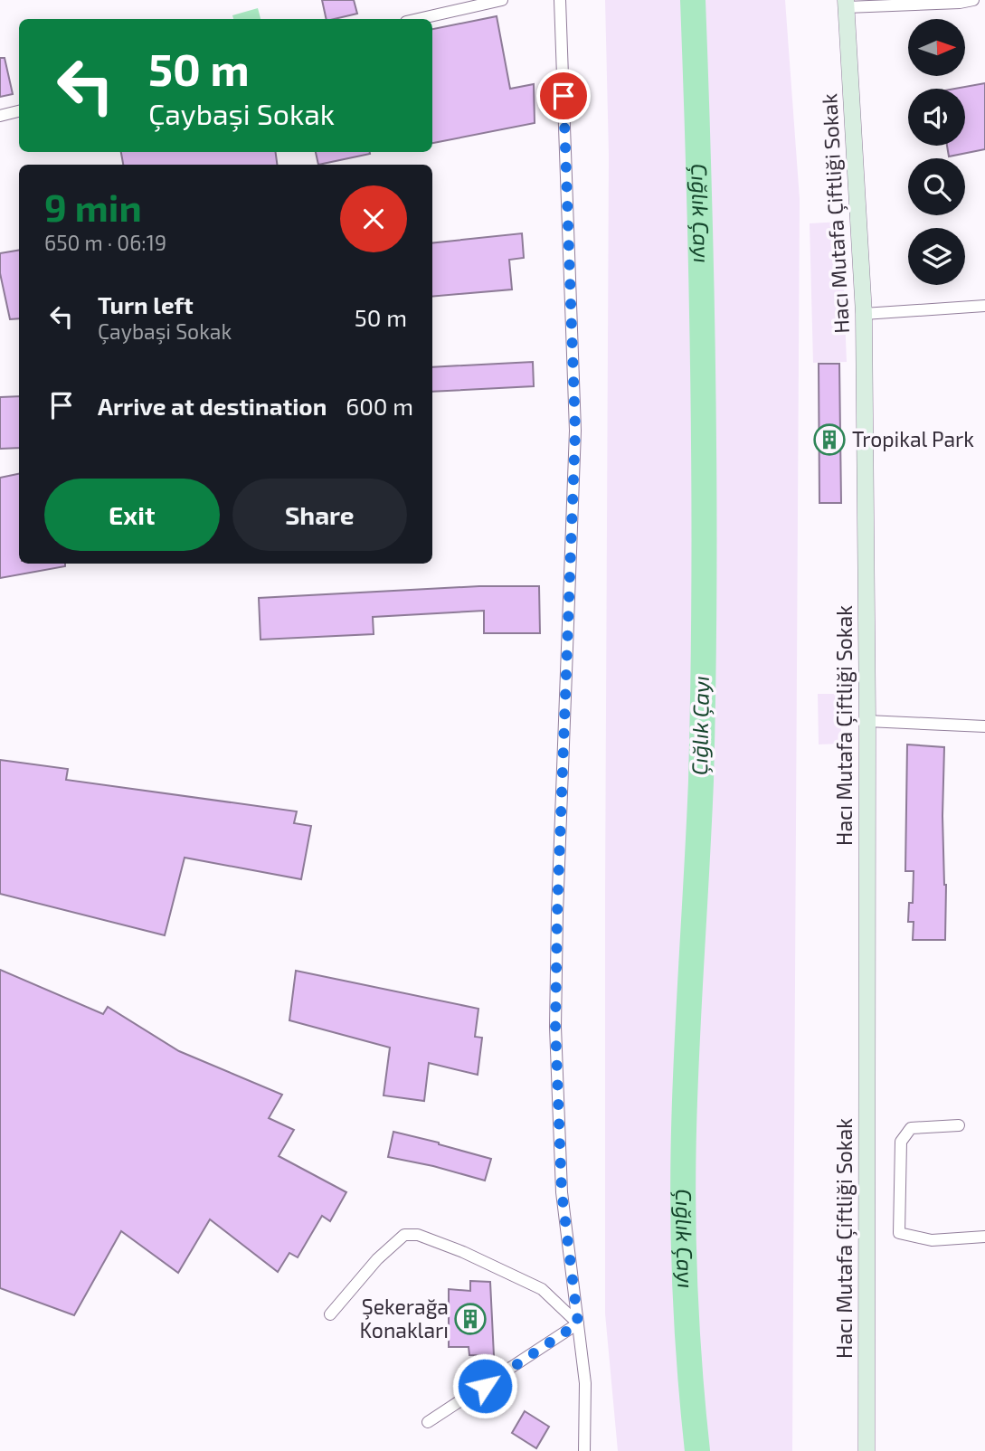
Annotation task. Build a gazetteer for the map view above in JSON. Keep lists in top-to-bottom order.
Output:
{
  "streets": {
    "street": ["Hacı Mutafa Çiftliği Sokak"]
  },
  "water": ["Çığlık Çayı"],
  "places": {
    "building": ["Tropikal Park", "Şekerağa Konakları"]
  },
  "north": "right",
  "page": {
    "turn": ["50 m", "Çaybaşi Sokak"],
    "heading": ["9 min", "650 m · 06:19"],
    "list": [
      {
        "name": "Turn left",
        "note": "Çaybaşi Sokak",
        "value": "50 m"
      },
      {
        "name": "Arrive at destination",
        "value": "600 m"
      }
    ],
    "buttons": ["Exit", "Share"]
  }
}
